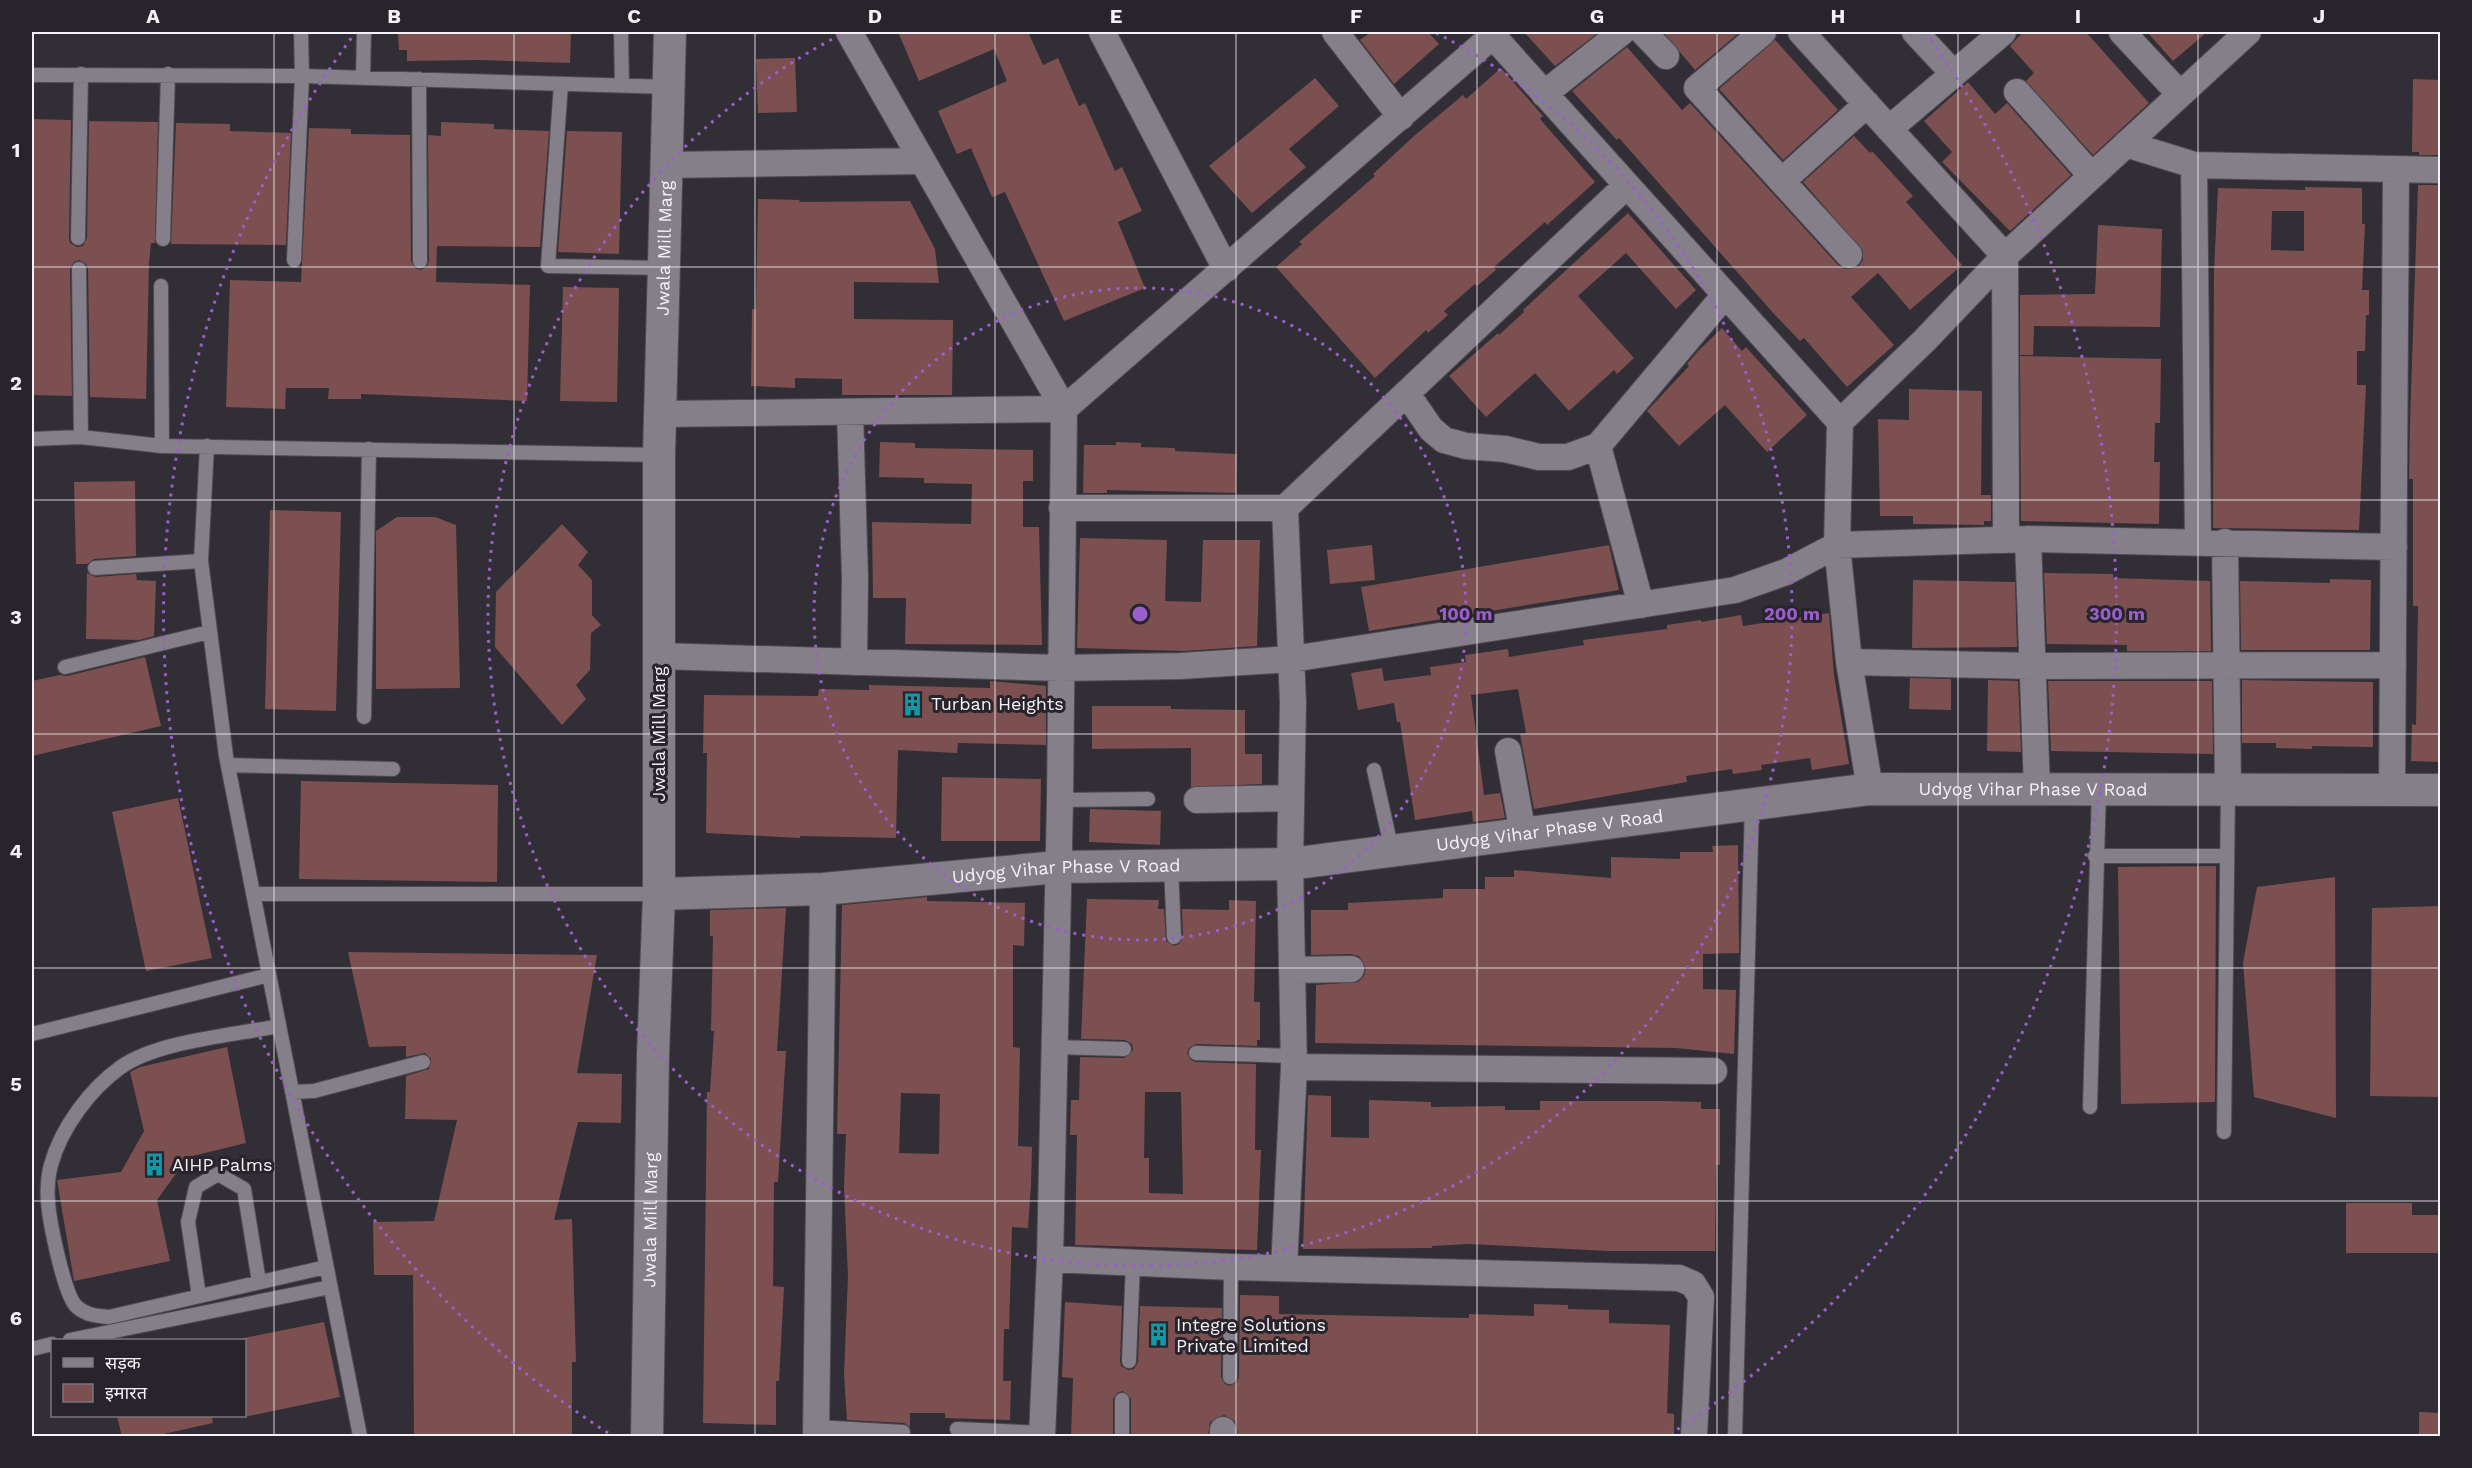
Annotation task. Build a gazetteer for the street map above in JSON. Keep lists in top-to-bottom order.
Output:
{
  "streets": {
    "street": ["Jwala Mill Marg", "Udyog Vihar Phase V Road"]
  },
  "crossings": [
    ["Jwala Mill Marg", "Udyog Vihar Phase V Road"]
  ],
  "places": {
    "building": ["Turban Heights", "AIHP Palms", "Integre Solutions Private Limited"]
  },
  "legend": ["सड़क", "इमारत"],
  "grid": {
    "columns": [
      "A",
      "B",
      "C",
      "D",
      "E",
      "F",
      "G",
      "H",
      "I",
      "J"
    ],
    "rows": [
      "1",
      "2",
      "3",
      "4",
      "5",
      "6"
    ]
  },
  "rings": ["100 m", "200 m", "300 m"]
}
